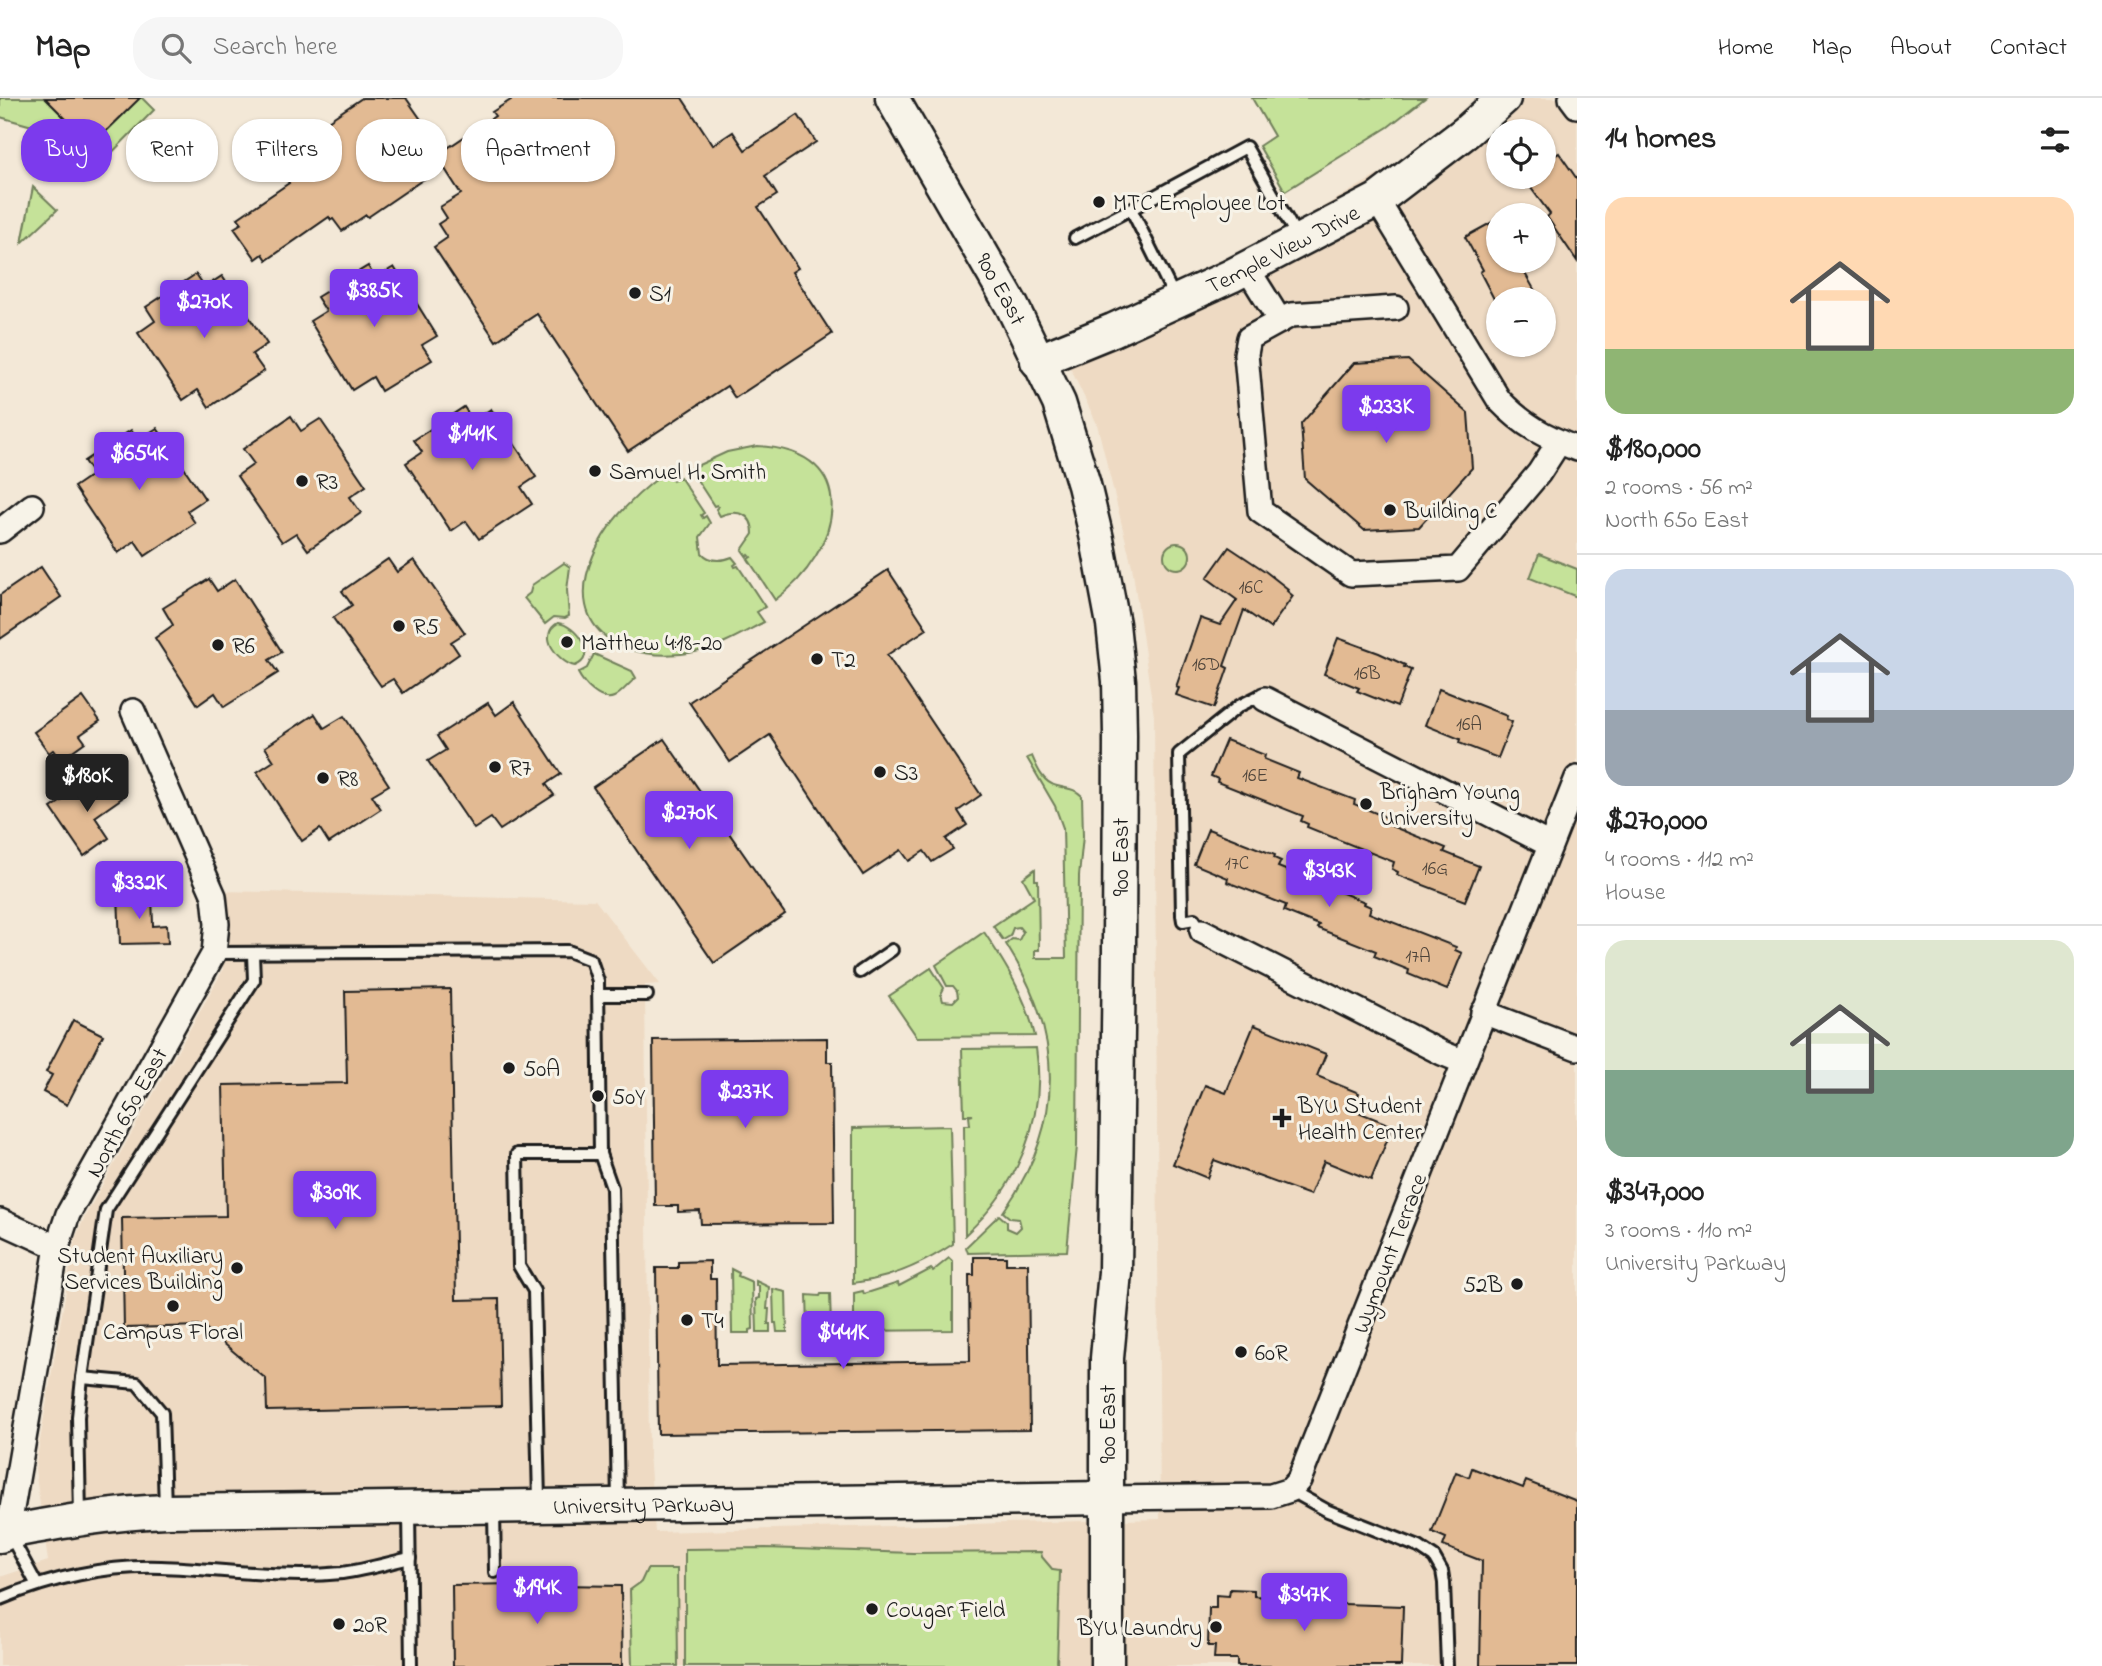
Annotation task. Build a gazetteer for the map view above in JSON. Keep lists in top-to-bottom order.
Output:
{
  "streets": {
    "main road": ["Temple View Drive", "900 East", "University Parkway"],
    "street": ["North 650 East", "Wymount Terrace"]
  },
  "crossings": [
    ["Temple View Drive", "900 East"],
    ["900 East", "University Parkway"],
    ["North 650 East", "University Parkway"],
    ["Wymount Terrace", "University Parkway"]
  ],
  "places": {
    "other": [
      "MTC Employee Lot",
      "S1",
      "Samuel H. Smith",
      "R3",
      "Building C",
      "R5",
      "Matthew 4:18-20",
      "R6",
      "T2",
      "R7",
      "S3",
      "R8",
      "Brigham Young University",
      "50A",
      "50Y",
      "Student Auxiliary Services Building",
      "52B",
      "Campus Floral",
      "T4",
      "60R",
      "Cougar Field",
      "20R",
      "BYU Laundry"
    ],
    "health": ["BYU Student Health Center"]
  },
  "house_numbers": [
    "16C",
    "16D",
    "16B",
    "16A",
    "16E",
    "17C",
    "16G",
    "17A"
  ],
  "page": {
    "header": "Map",
    "search": "Search here",
    "nav": [
      "Home",
      "Map",
      "About",
      "Contact"
    ],
    "heading": "14 homes",
    "map_buttons": ["+", "−"],
    "chip": [
      "Buy",
      "Rent",
      "Filters",
      "New",
      "Apartment"
    ],
    "list": [
      {
        "name": "$180,000",
        "note": "2 rooms · 56 m² · North 650 East"
      },
      {
        "name": "$270,000",
        "note": "4 rooms · 112 m² · House"
      },
      {
        "name": "$347,000",
        "note": "3 rooms · 110 m² · University Parkway"
      }
    ],
    "price": [
      "$385K",
      "$270K",
      "$233K",
      "$141K",
      "$654K",
      "$180K",
      "$270K",
      "$343K",
      "$332K",
      "$237K",
      "$309K",
      "$441K",
      "$194K",
      "$347K"
    ]
  }
}
